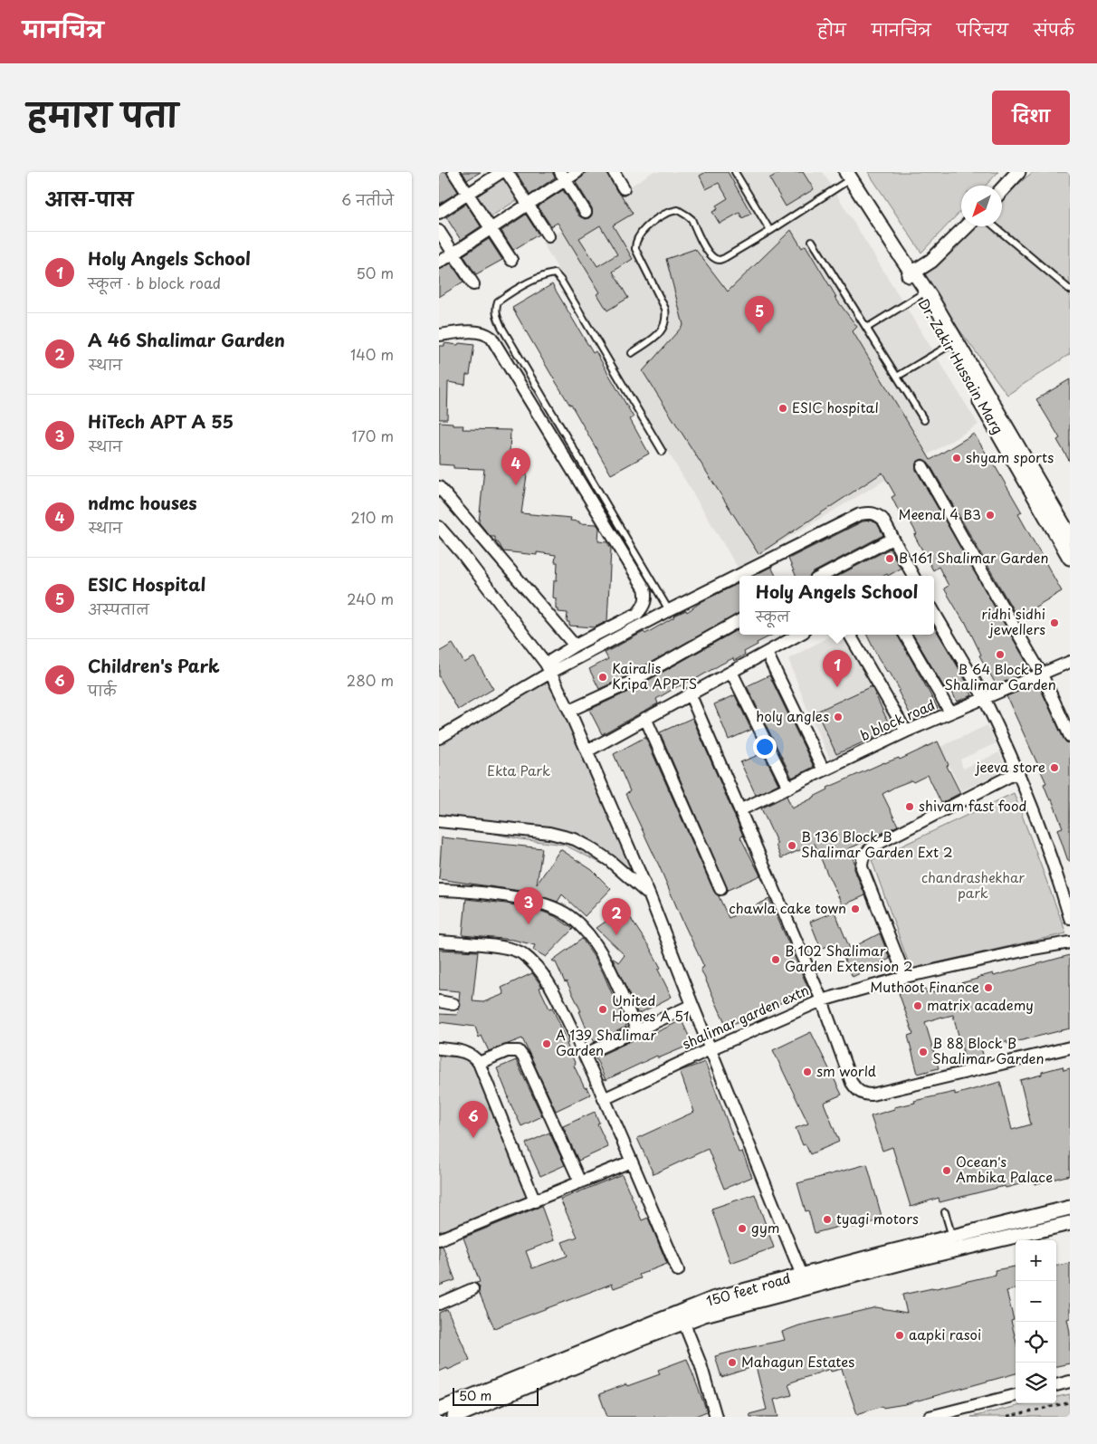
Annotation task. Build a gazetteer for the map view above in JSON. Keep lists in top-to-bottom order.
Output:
{
  "streets": {
    "street": [
      "Dr. Zakir Hussain Marg",
      "b block road",
      "shalimar garden extn",
      "150 feet road"
    ]
  },
  "parks": ["Ekta Park", "chandrashekhar park"],
  "places": [
    "ESIC hospital",
    "shyam sports",
    "Meenal 4 B3",
    "B 161 Shalimar Garden",
    "ridhi sidhi jewellers",
    "B 64 Block B Shalimar Garden",
    "Kairalis Kripa APPTS",
    "holy angles",
    "jeeva store",
    "shivam fast food",
    "B 136 Block B Shalimar Garden Ext 2",
    "chawla cake town",
    "B 102 Shalimar Garden Extension 2",
    "Muthoot Finance",
    "matrix academy",
    "United Homes A 51",
    "A 139 Shalimar Garden",
    "B 88 Block B Shalimar Garden",
    "sm world",
    "Ocean's Ambika Palace",
    "tyagi motors",
    "gym",
    "aapki rasoi",
    "Mahagun Estates"
  ],
  "scale_bar": "50 m",
  "north": "bottom left",
  "page": {
    "header": "मानचित्र",
    "nav": [
      "होम",
      "मानचित्र",
      "परिचय",
      "संपर्क"
    ],
    "title": "हमारा पता",
    "buttons": "दिशा",
    "heading": ["आस-पास", "6 नतीजे"],
    "list": [
      {
        "mark": "1",
        "name": "Holy Angels School",
        "note": "स्कूल · b block road",
        "value": "50 m"
      },
      {
        "mark": "2",
        "name": "A 46 Shalimar Garden",
        "note": "स्थान",
        "value": "140 m"
      },
      {
        "mark": "3",
        "name": "HiTech APT A 55",
        "note": "स्थान",
        "value": "170 m"
      },
      {
        "mark": "4",
        "name": "ndmc houses",
        "note": "स्थान",
        "value": "210 m"
      },
      {
        "mark": "5",
        "name": "ESIC Hospital",
        "note": "अस्पताल",
        "value": "240 m"
      },
      {
        "mark": "6",
        "name": "Children's Park",
        "note": "पार्क",
        "value": "280 m"
      }
    ],
    "pins": [
      "5",
      "4",
      "1",
      "3",
      "2",
      "6"
    ],
    "popup": ["Holy Angels School", "स्कूल"],
    "map_buttons": ["+", "−"],
    "scale": "50 m"
  }
}
